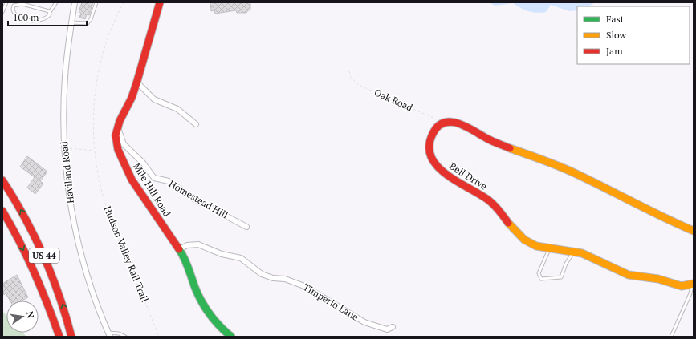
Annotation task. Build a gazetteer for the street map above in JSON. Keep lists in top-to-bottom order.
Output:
{
  "streets": {
    "main road": ["Bell Drive", "Mile Hill Road", "US 44"],
    "street": ["Haviland Road", "Homestead Hill", "Timperio Lane"],
    "path": ["Oak Road", "Hudson Valley Rail Trail"]
  },
  "crossings": [
    ["Oak Road", "Bell Drive"],
    ["Mile Hill Road", "Homestead Hill"],
    ["Mile Hill Road", "Timperio Lane"]
  ],
  "legend": ["Fast", "Slow", "Jam"],
  "scale_bar": "100 m",
  "north": "right"
}
